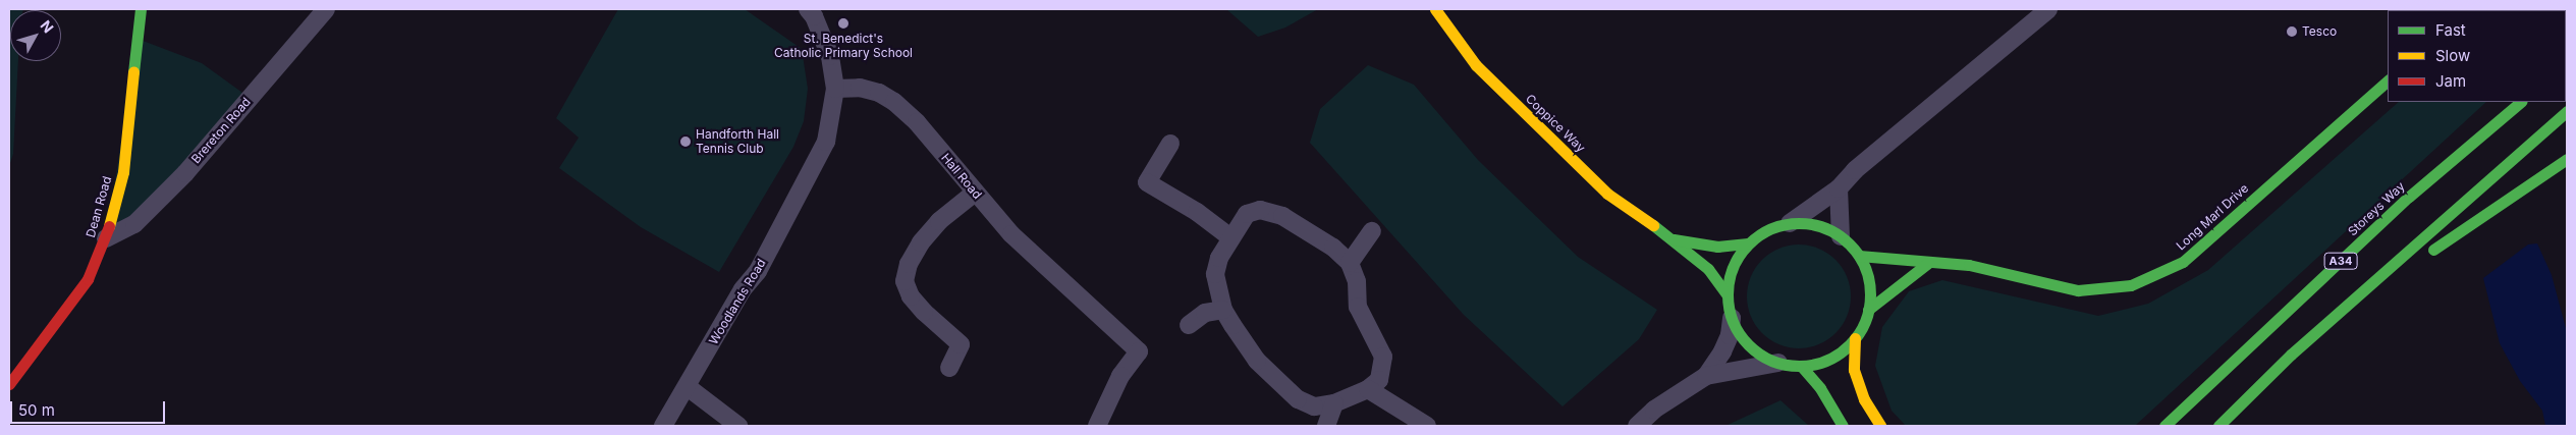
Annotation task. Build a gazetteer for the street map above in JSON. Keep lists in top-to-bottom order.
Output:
{
  "streets": {
    "main road": [
      "Coppice Way",
      "Dean Road",
      "Storeys Way",
      "Long Marl Drive",
      "A34"
    ],
    "street": ["Brereton Road", "Hall Road", "Woodlands Road"]
  },
  "crossings": [
    ["Coppice Way", "Long Marl Drive"],
    ["Brereton Road", "Dean Road"],
    ["Hall Road", "Woodlands Road"]
  ],
  "places": ["St. Benedict's Catholic Primary School", "Tesco", "Handforth Hall Tennis Club"],
  "legend": ["Fast", "Slow", "Jam"],
  "scale_bar": "50 m",
  "north": "top right"
}
